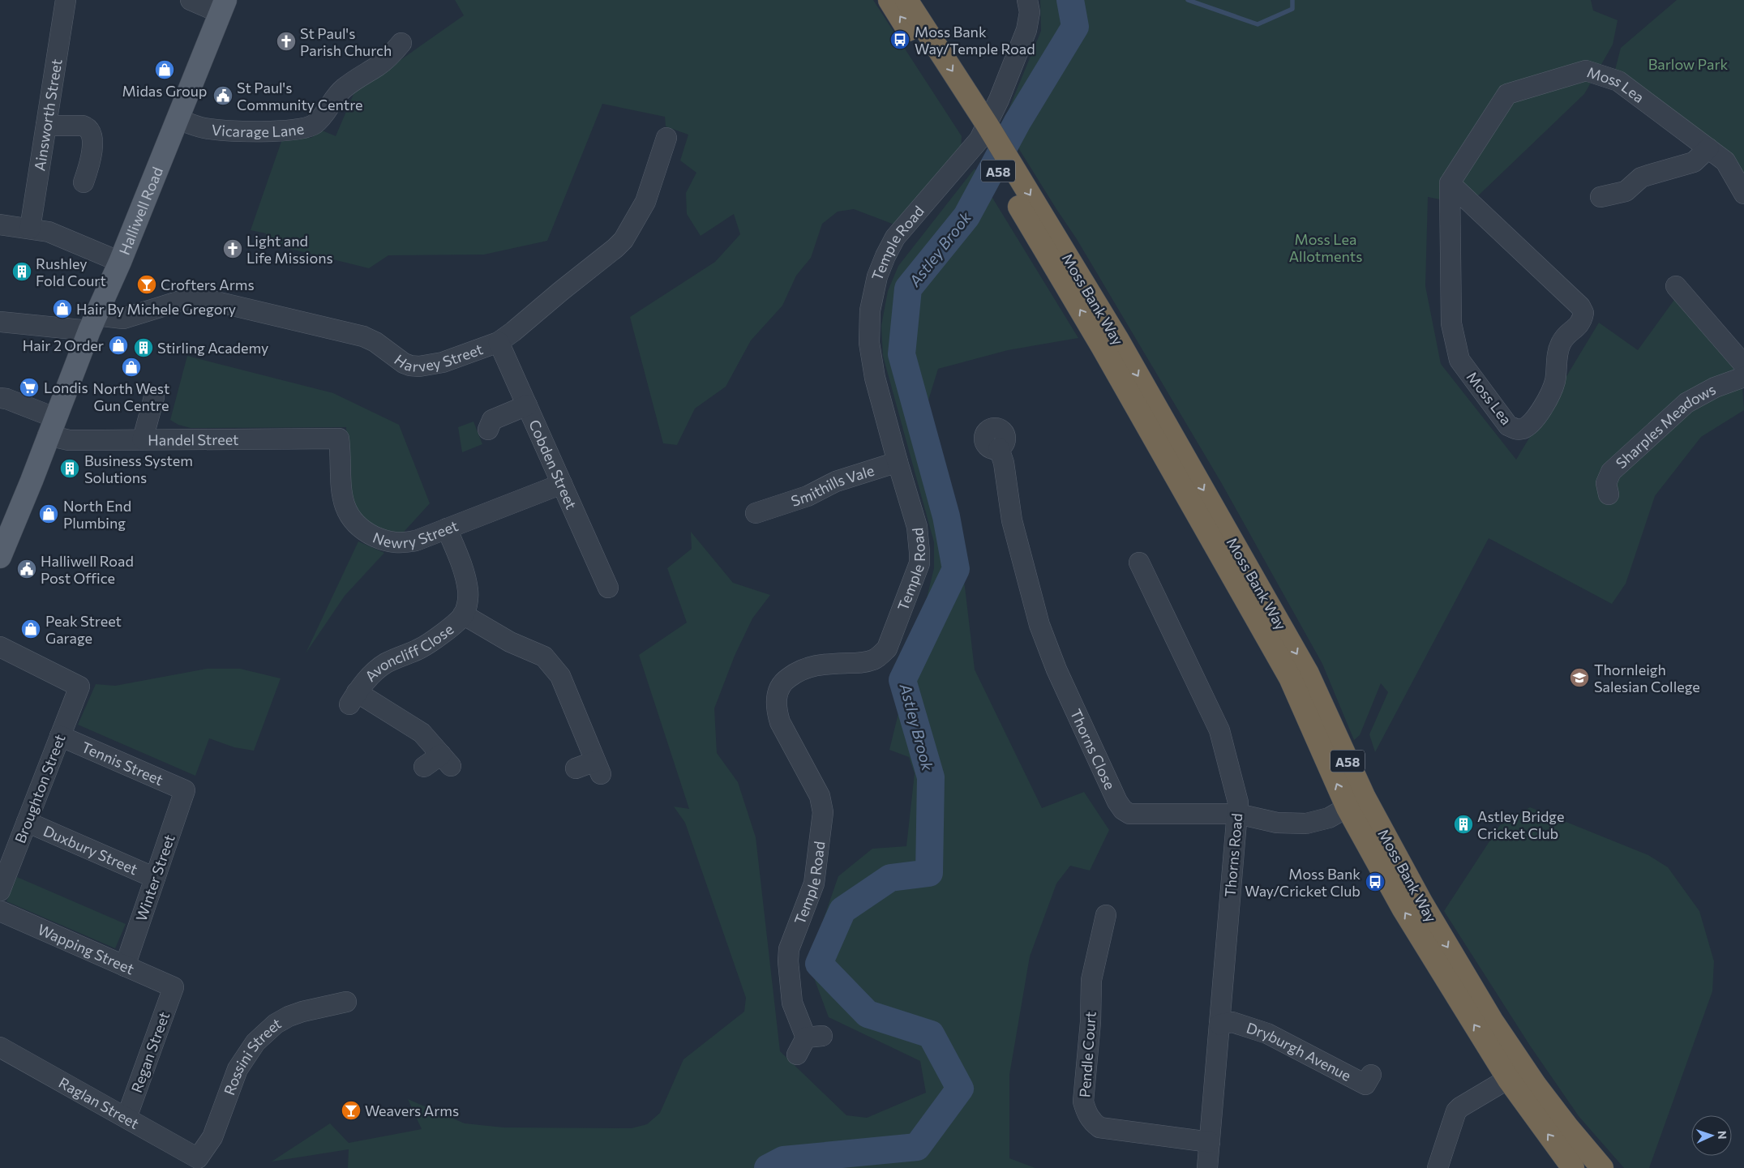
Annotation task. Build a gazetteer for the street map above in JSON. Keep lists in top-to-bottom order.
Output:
{
  "streets": {
    "highway": ["A58", "Moss Bank Way"],
    "main road": ["Halliwell Road"],
    "street": [
      "Moss Lea",
      "Ainsworth Street",
      "Vicarage Lane",
      "Temple Road",
      "Harvey Street",
      "Sharples Meadows",
      "Handel Street",
      "Cobden Street",
      "Smithills Vale",
      "Newry Street",
      "Avoncliff Close",
      "Thorns Close",
      "Tennis Street",
      "Broughton Street",
      "Duxbury Street",
      "Thorns Road",
      "Winter Street",
      "Wapping Street",
      "Regan Street",
      "Dryburgh Avenue",
      "Pendle Court",
      "Rossini Street",
      "Raglan Street"
    ]
  },
  "crossings": [
    ["Vicarage Lane", "Halliwell Road"],
    ["Halliwell Road", "Harvey Street"],
    ["Halliwell Road", "Handel Street"],
    ["Temple Road", "Moss Bank Way"],
    ["Temple Road", "Smithills Vale"],
    ["Moss Bank Way", "Thorns Close"],
    ["Harvey Street", "Cobden Street"],
    ["Handel Street", "Newry Street"],
    ["Cobden Street", "Newry Street"],
    ["Newry Street", "Avoncliff Close"],
    ["Thorns Close", "Thorns Road"],
    ["Tennis Street", "Broughton Street"],
    ["Tennis Street", "Winter Street"],
    ["Broughton Street", "Duxbury Street"],
    ["Duxbury Street", "Winter Street"],
    ["Thorns Road", "Dryburgh Avenue"],
    ["Thorns Road", "Pendle Court"],
    ["Winter Street", "Wapping Street"],
    ["Wapping Street", "Regan Street"],
    ["Regan Street", "Raglan Street"],
    ["Rossini Street", "Raglan Street"]
  ],
  "water": ["Astley Brook"],
  "parks": ["Barlow Park", "Moss Lea Allotments"],
  "places": {
    "bus stop": ["Moss Bank Way/Temple Road", "Moss Bank Way/Cricket Club"],
    "church": ["St Paul's Parish Church", "Light and Life Missions"],
    "shop": [
      "Midas Group",
      "Hair By Michele Gregory",
      "Hair 2 Order",
      "North West Gun Centre",
      "North End Plumbing",
      "Peak Street Garage"
    ],
    "public building": ["St Paul's Community Centre", "Halliwell Road Post Office"],
    "building": [
      "Rushley Fold Court",
      "Stirling Academy",
      "Business System Solutions",
      "Astley Bridge Cricket Club"
    ],
    "bar": ["Crofters Arms", "Weavers Arms"],
    "supermarket": ["Londis"],
    "school or university": ["Thornleigh Salesian College"]
  },
  "north": "right"
}
